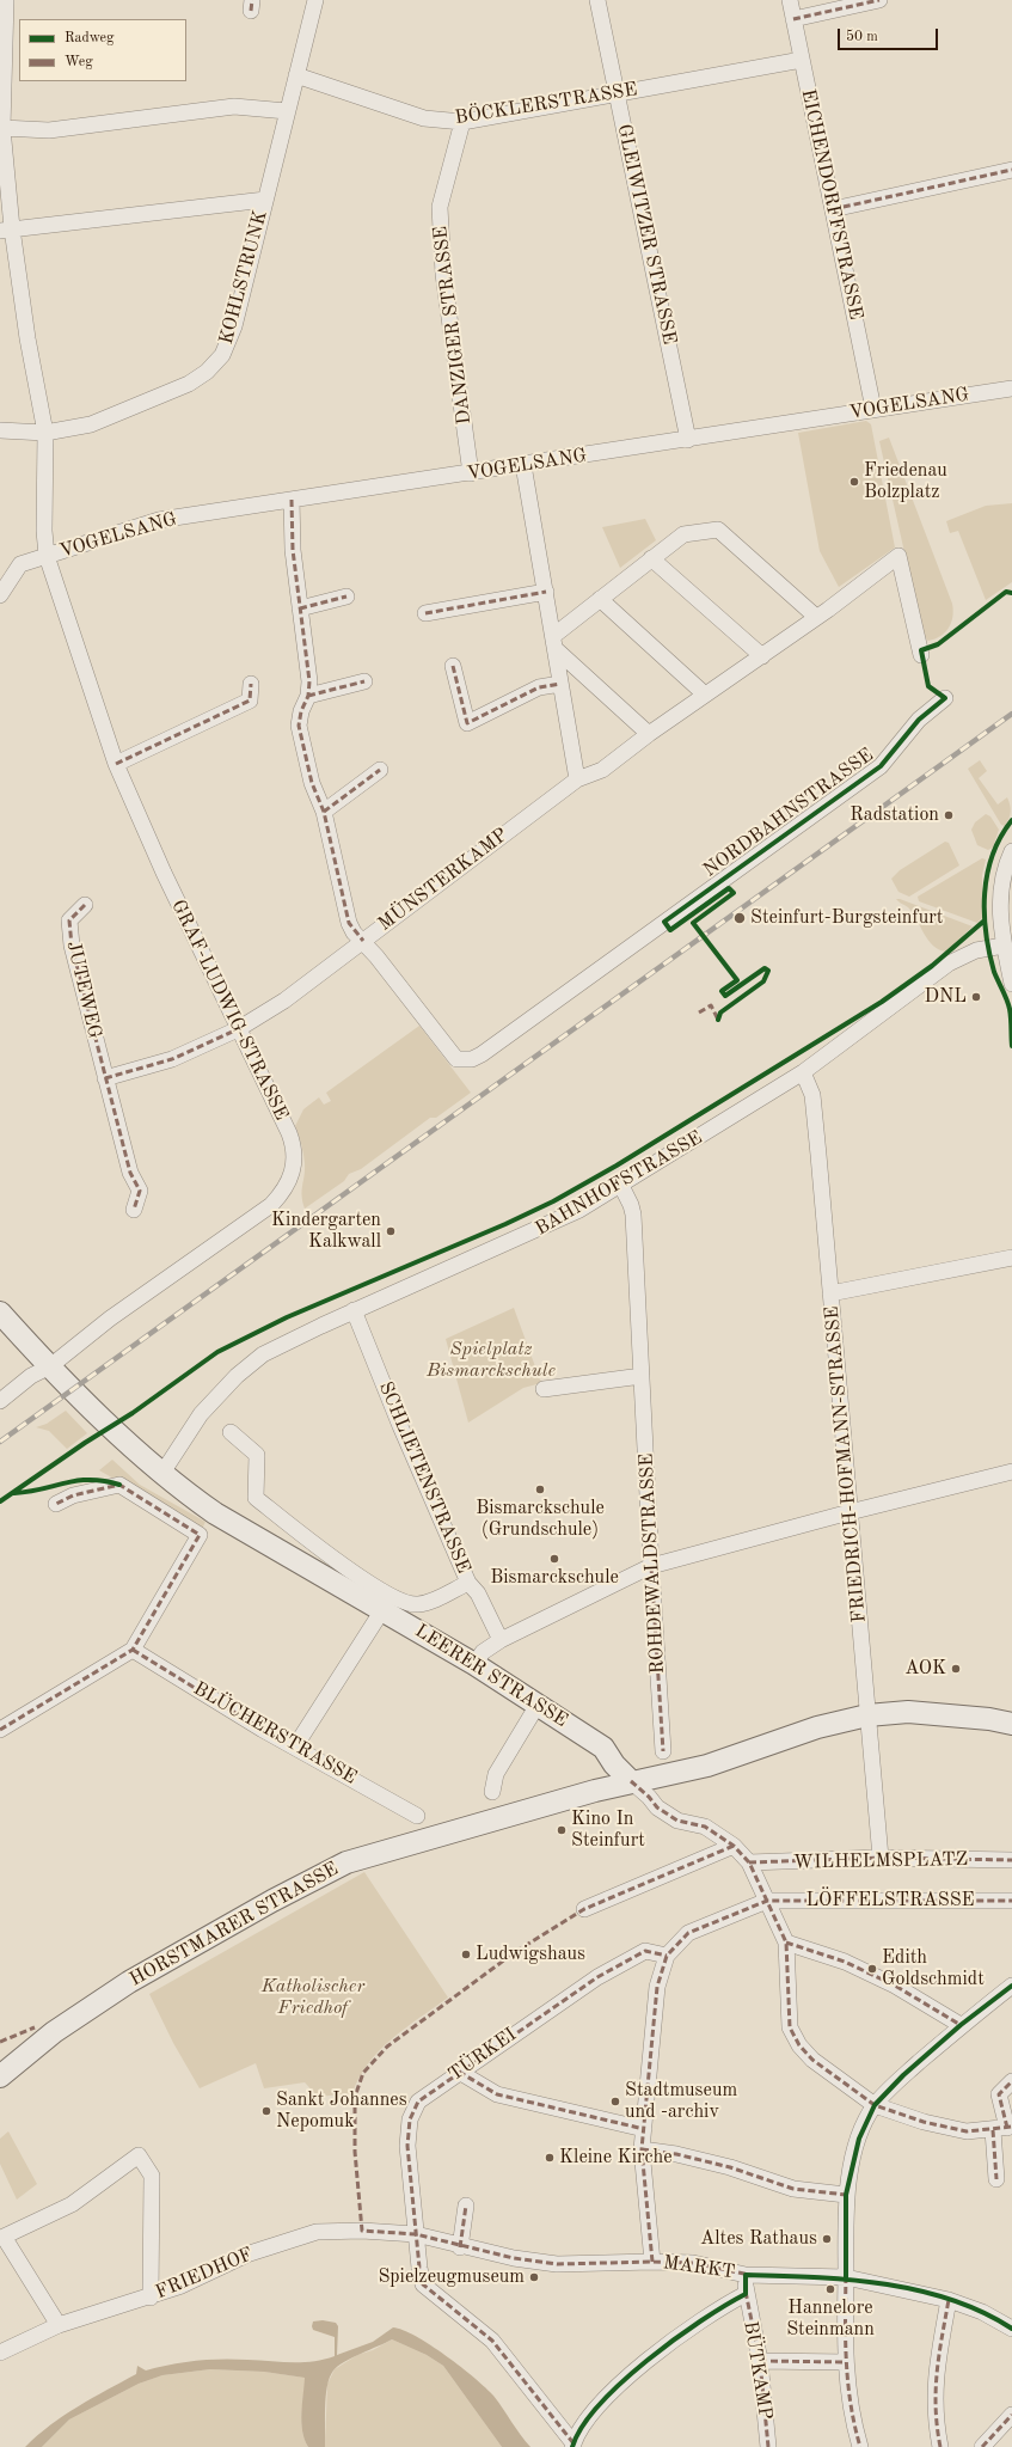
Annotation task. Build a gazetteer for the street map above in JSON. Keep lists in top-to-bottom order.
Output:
{
  "streets": {
    "main road": ["LEERER STRASSE", "HORSTMARER STRASSE"],
    "street": [
      "BÖCKLERSTRASSE",
      "EICHENDORFFSTRASSE",
      "GLEIWITZER STRASSE",
      "KOHLSTRUNK",
      "DANZIGER STRASSE",
      "VOGELSANG",
      "NORDBAHNSTRASSE",
      "MÜNSTERKAMP",
      "JUTEWEG",
      "GRAF-LUDWIG-STRASSE",
      "BAHNHOFSTRASSE",
      "FRIEDRICH-HOFMANN-STRASSE",
      "SCHLIETENSTRASSE",
      "ROHDEWALDSTRASSE",
      "BLÜCHERSTRASSE",
      "WILHELMSPLATZ",
      "LÖFFELSTRASSE",
      "TÜRKEI",
      "MARKT",
      "FRIEDHOF",
      "BÜTKAMP"
    ]
  },
  "crossings": [
    ["BÖCKLERSTRASSE", "EICHENDORFFSTRASSE"],
    ["BÖCKLERSTRASSE", "GLEIWITZER STRASSE"],
    ["BÖCKLERSTRASSE", "KOHLSTRUNK"],
    ["BÖCKLERSTRASSE", "DANZIGER STRASSE"],
    ["EICHENDORFFSTRASSE", "VOGELSANG"],
    ["GLEIWITZER STRASSE", "VOGELSANG"],
    ["DANZIGER STRASSE", "VOGELSANG"],
    ["VOGELSANG", "NORDBAHNSTRASSE"],
    ["VOGELSANG", "GRAF-LUDWIG-STRASSE"],
    ["NORDBAHNSTRASSE", "MÜNSTERKAMP"],
    ["MÜNSTERKAMP", "GRAF-LUDWIG-STRASSE"],
    ["GRAF-LUDWIG-STRASSE", "LEERER STRASSE"],
    ["BAHNHOFSTRASSE", "FRIEDRICH-HOFMANN-STRASSE"],
    ["BAHNHOFSTRASSE", "SCHLIETENSTRASSE"],
    ["BAHNHOFSTRASSE", "ROHDEWALDSTRASSE"],
    ["BAHNHOFSTRASSE", "LEERER STRASSE"],
    ["FRIEDRICH-HOFMANN-STRASSE", "WILHELMSPLATZ"],
    ["FRIEDRICH-HOFMANN-STRASSE", "HORSTMARER STRASSE"],
    ["SCHLIETENSTRASSE", "LEERER STRASSE"],
    ["LEERER STRASSE", "WILHELMSPLATZ"],
    ["LEERER STRASSE", "LÖFFELSTRASSE"],
    ["LEERER STRASSE", "HORSTMARER STRASSE"],
    ["TÜRKEI", "FRIEDHOF"],
    ["MARKT", "FRIEDHOF"],
    ["MARKT", "BÜTKAMP"]
  ],
  "parks": ["Spielplatz Bismarckschule", "Katholischer Friedhof"],
  "places": [
    "Friedenau Bolzplatz",
    "Radstation",
    "Steinfurt-Burgsteinfurt",
    "DNL",
    "Kindergarten Kalkwall",
    "Bismarckschule (Grundschule)",
    "Bismarckschule",
    "AOK",
    "Kino In Steinfurt",
    "Ludwigshaus",
    "Edith Goldschmidt",
    "Stadtmuseum und -archiv",
    "Sankt Johannes Nepomuk",
    "Kleine Kirche",
    "Altes Rathaus",
    "Spielzeugmuseum",
    "Hannelore Steinmann"
  ],
  "legend": ["Radweg", "Weg"],
  "scale_bar": "50 m"
}
